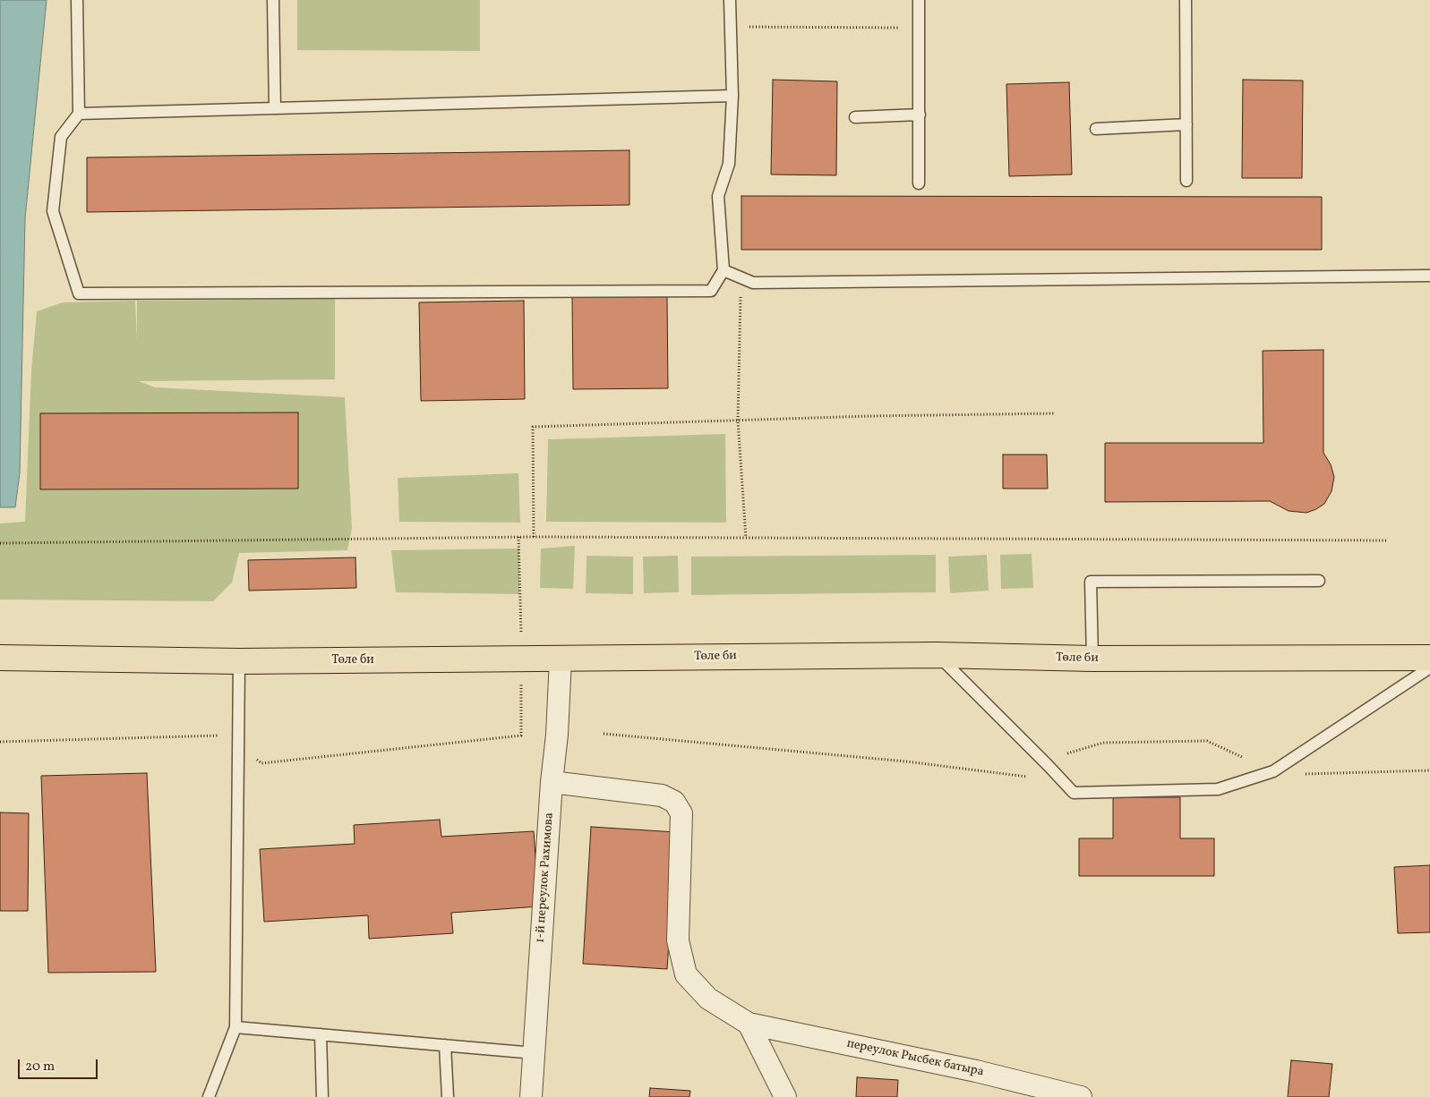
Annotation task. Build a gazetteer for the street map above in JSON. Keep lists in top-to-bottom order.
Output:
{
  "streets": {
    "main road": ["Төле би"],
    "street": ["1-й переулок Рахимова", "переулок Рысбек батыра"]
  },
  "crossings": [
    ["Төле би", "1-й переулок Рахимова"],
    ["1-й переулок Рахимова", "переулок Рысбек батыра"]
  ],
  "scale_bar": "20 m"
}
